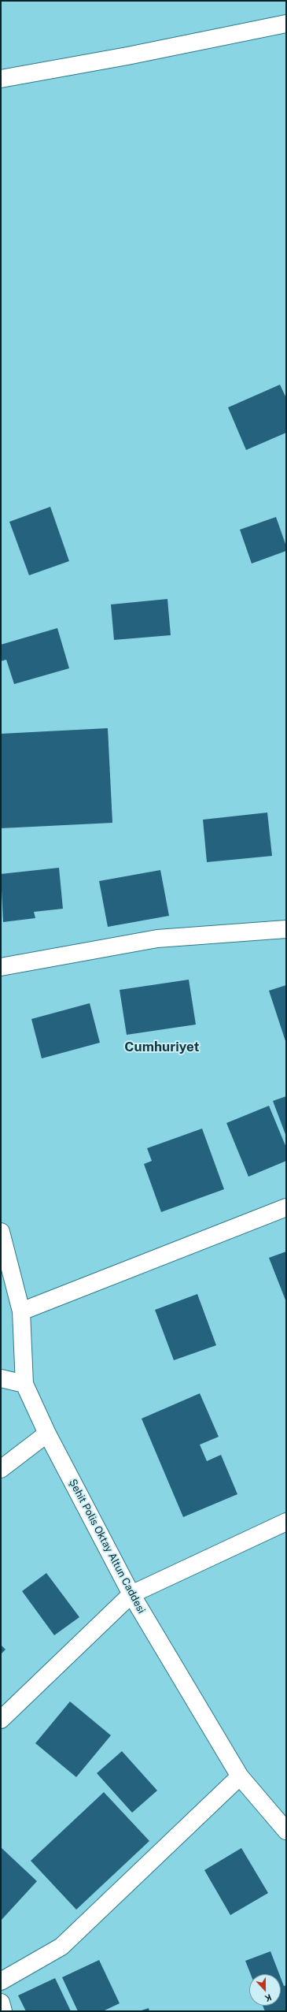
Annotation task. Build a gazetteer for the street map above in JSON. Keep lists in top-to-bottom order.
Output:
{
  "streets": {
    "street": ["Şehit Polis Oktay Altun Caddesi"]
  },
  "districts": ["Cumhuriyet"],
  "north": "bottom"
}
